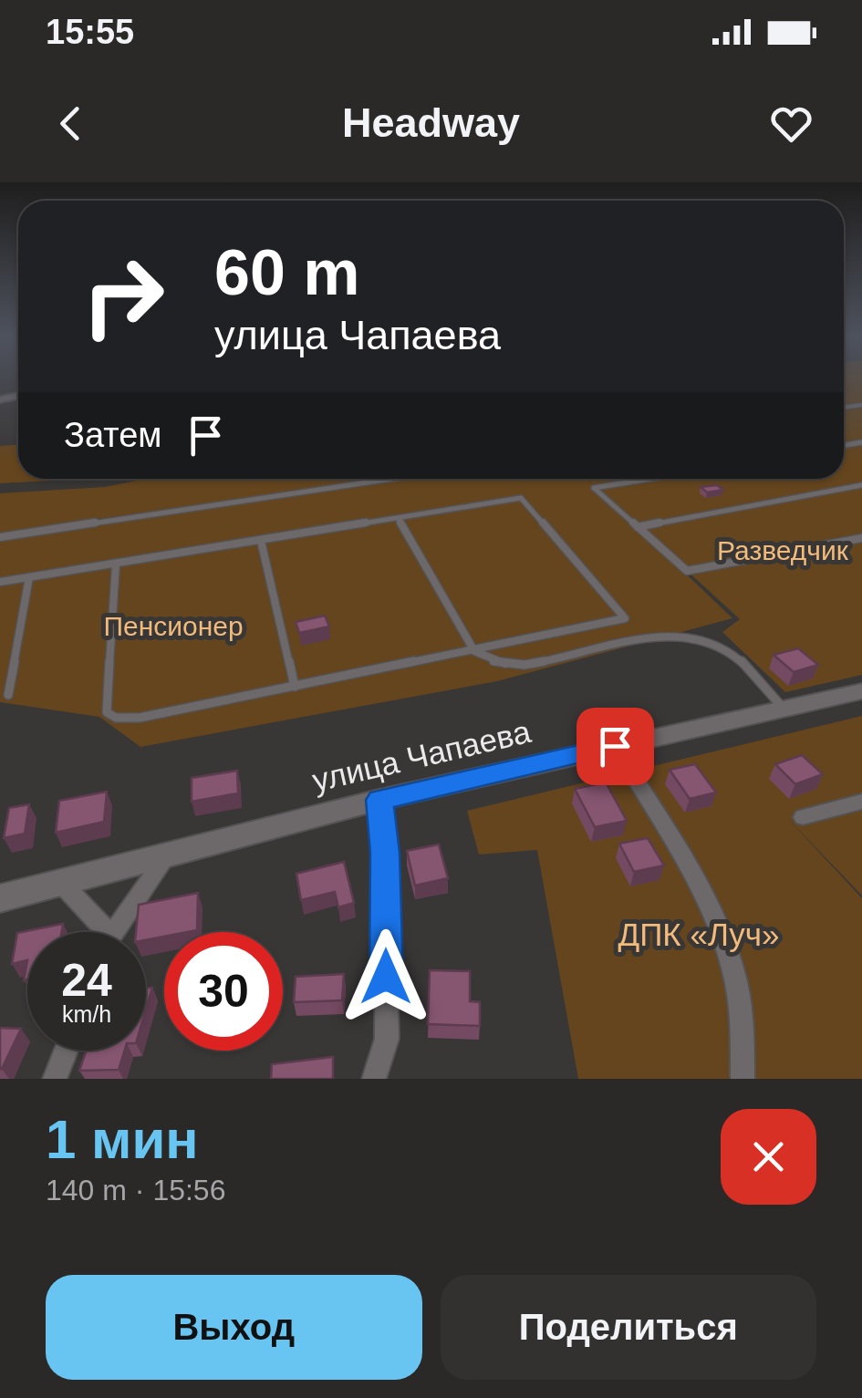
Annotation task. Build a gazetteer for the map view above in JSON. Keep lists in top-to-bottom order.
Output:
{
  "streets": {
    "street": ["улица Чапаева"]
  },
  "parks": ["Разведчик", "Пенсионер", "ДПК «Луч»"],
  "page": {
    "status": "15:55",
    "header": "Headway",
    "turn": ["60 m", "улица Чапаева"],
    "then": "Затем",
    "speed": "24 km/h",
    "limit": "30",
    "heading": ["1 мин", "140 m · 15:56"],
    "buttons": ["Выход", "Поделиться"]
  }
}
